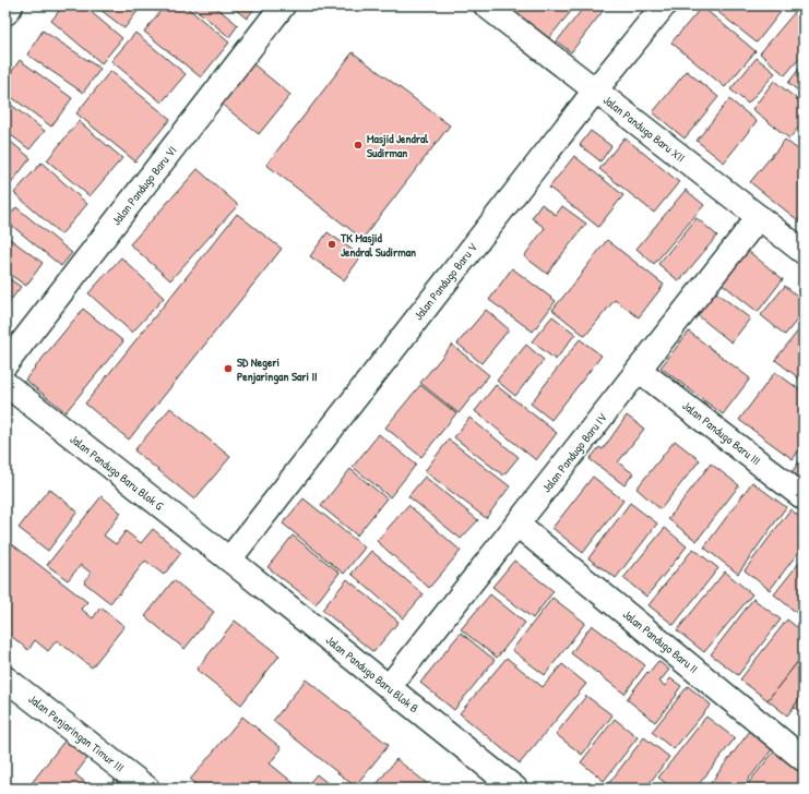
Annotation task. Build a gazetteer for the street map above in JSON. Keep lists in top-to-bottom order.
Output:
{
  "streets": {
    "street": [
      "Jalan Pandugo Baru XII",
      "Jalan Pandugo Baru VI",
      "Jalan Pandugo Baru V",
      "Jalan Pandugo Baru III",
      "Jalan Pandugo Baru IV",
      "Jalan Pandugo Baru Blok G",
      "Jalan Pandugo Baru II",
      "Jalan Pandugo Baru Blok B",
      "Jalan Penjaringan Timur III"
    ]
  },
  "crossings": [
    ["Jalan Pandugo Baru XII", "Jalan Pandugo Baru V"],
    ["Jalan Pandugo Baru XII", "Jalan Pandugo Baru IV"],
    ["Jalan Pandugo Baru V", "Jalan Pandugo Baru Blok G"],
    ["Jalan Pandugo Baru V", "Jalan Pandugo Baru Blok B"],
    ["Jalan Pandugo Baru III", "Jalan Pandugo Baru IV"],
    ["Jalan Pandugo Baru IV", "Jalan Pandugo Baru II"],
    ["Jalan Pandugo Baru IV", "Jalan Pandugo Baru Blok B"],
    ["Jalan Pandugo Baru Blok G", "Jalan Pandugo Baru Blok B"]
  ],
  "places": ["Masjid Jendral Sudirman", "TK Masjid Jendral Sudirman", "SD Negeri Penjaringan Sari II"]
}
